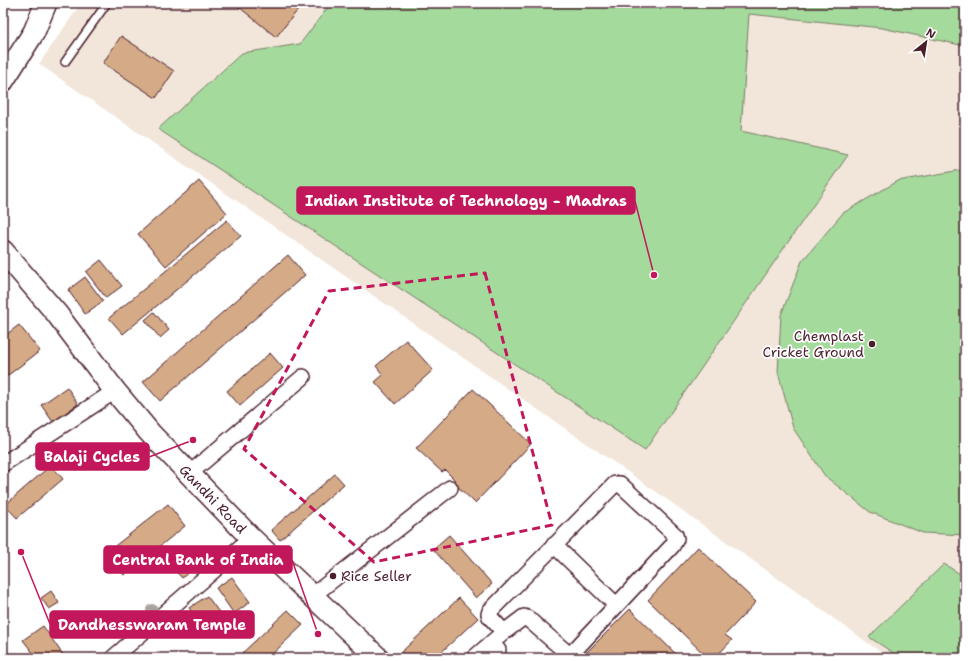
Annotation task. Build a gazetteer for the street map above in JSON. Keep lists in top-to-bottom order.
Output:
{
  "streets": {
    "street": ["Gandhi Road"]
  },
  "places": [
    "Indian Institute of Technology - Madras",
    "Chemplast Cricket Ground",
    "Balaji Cycles",
    "Dandhesswaram Temple",
    "Rice Seller",
    "Central Bank of India"
  ],
  "north": "top right"
}
